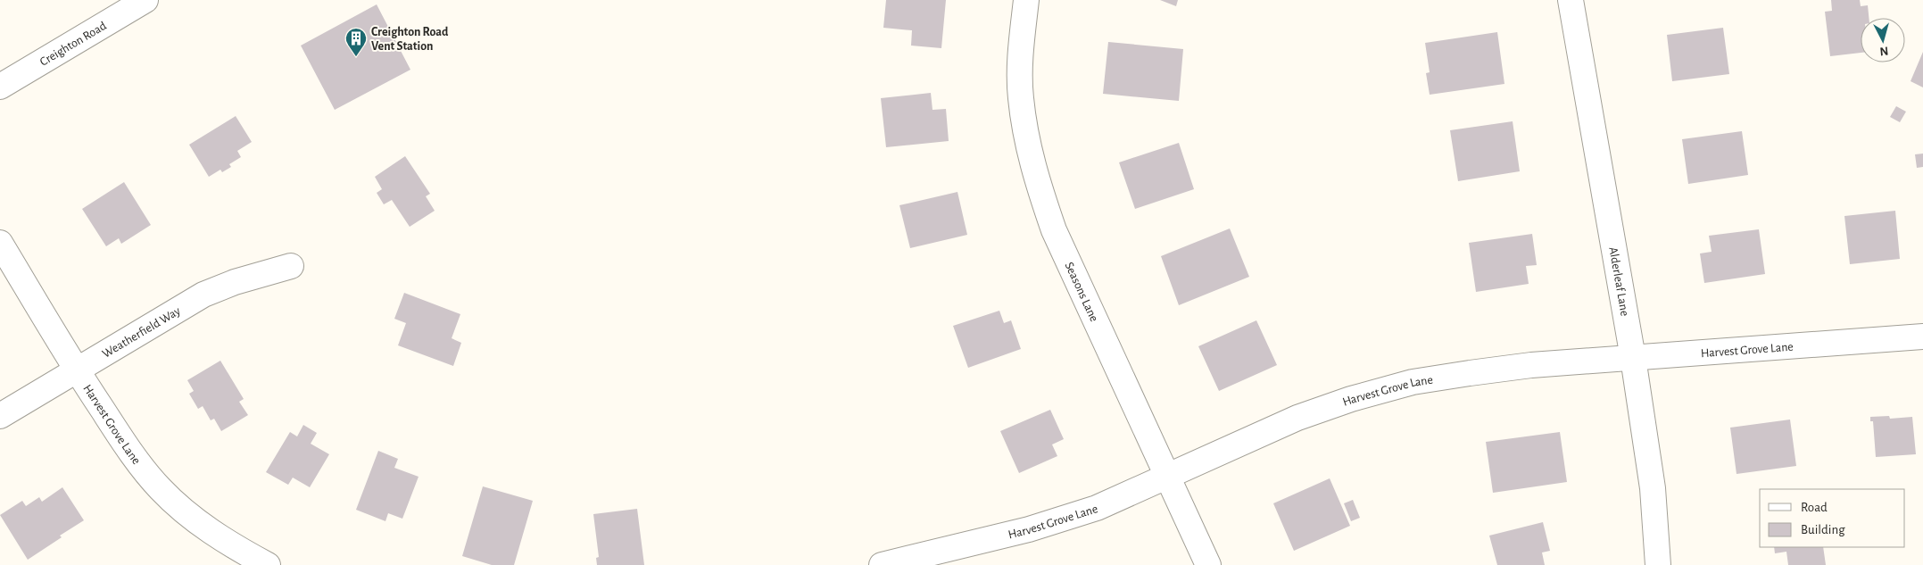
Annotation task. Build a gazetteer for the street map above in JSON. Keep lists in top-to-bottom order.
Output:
{
  "streets": {
    "street": [
      "Creighton Road",
      "Alderleaf Lane",
      "Seasons Lane",
      "Weatherfield Way",
      "Harvest Grove Lane"
    ]
  },
  "crossings": [
    ["Alderleaf Lane", "Harvest Grove Lane"],
    ["Seasons Lane", "Harvest Grove Lane"],
    ["Weatherfield Way", "Harvest Grove Lane"]
  ],
  "places": {
    "building": ["Creighton Road Vent Station"]
  },
  "legend": ["Road", "Building"],
  "north": "bottom"
}
